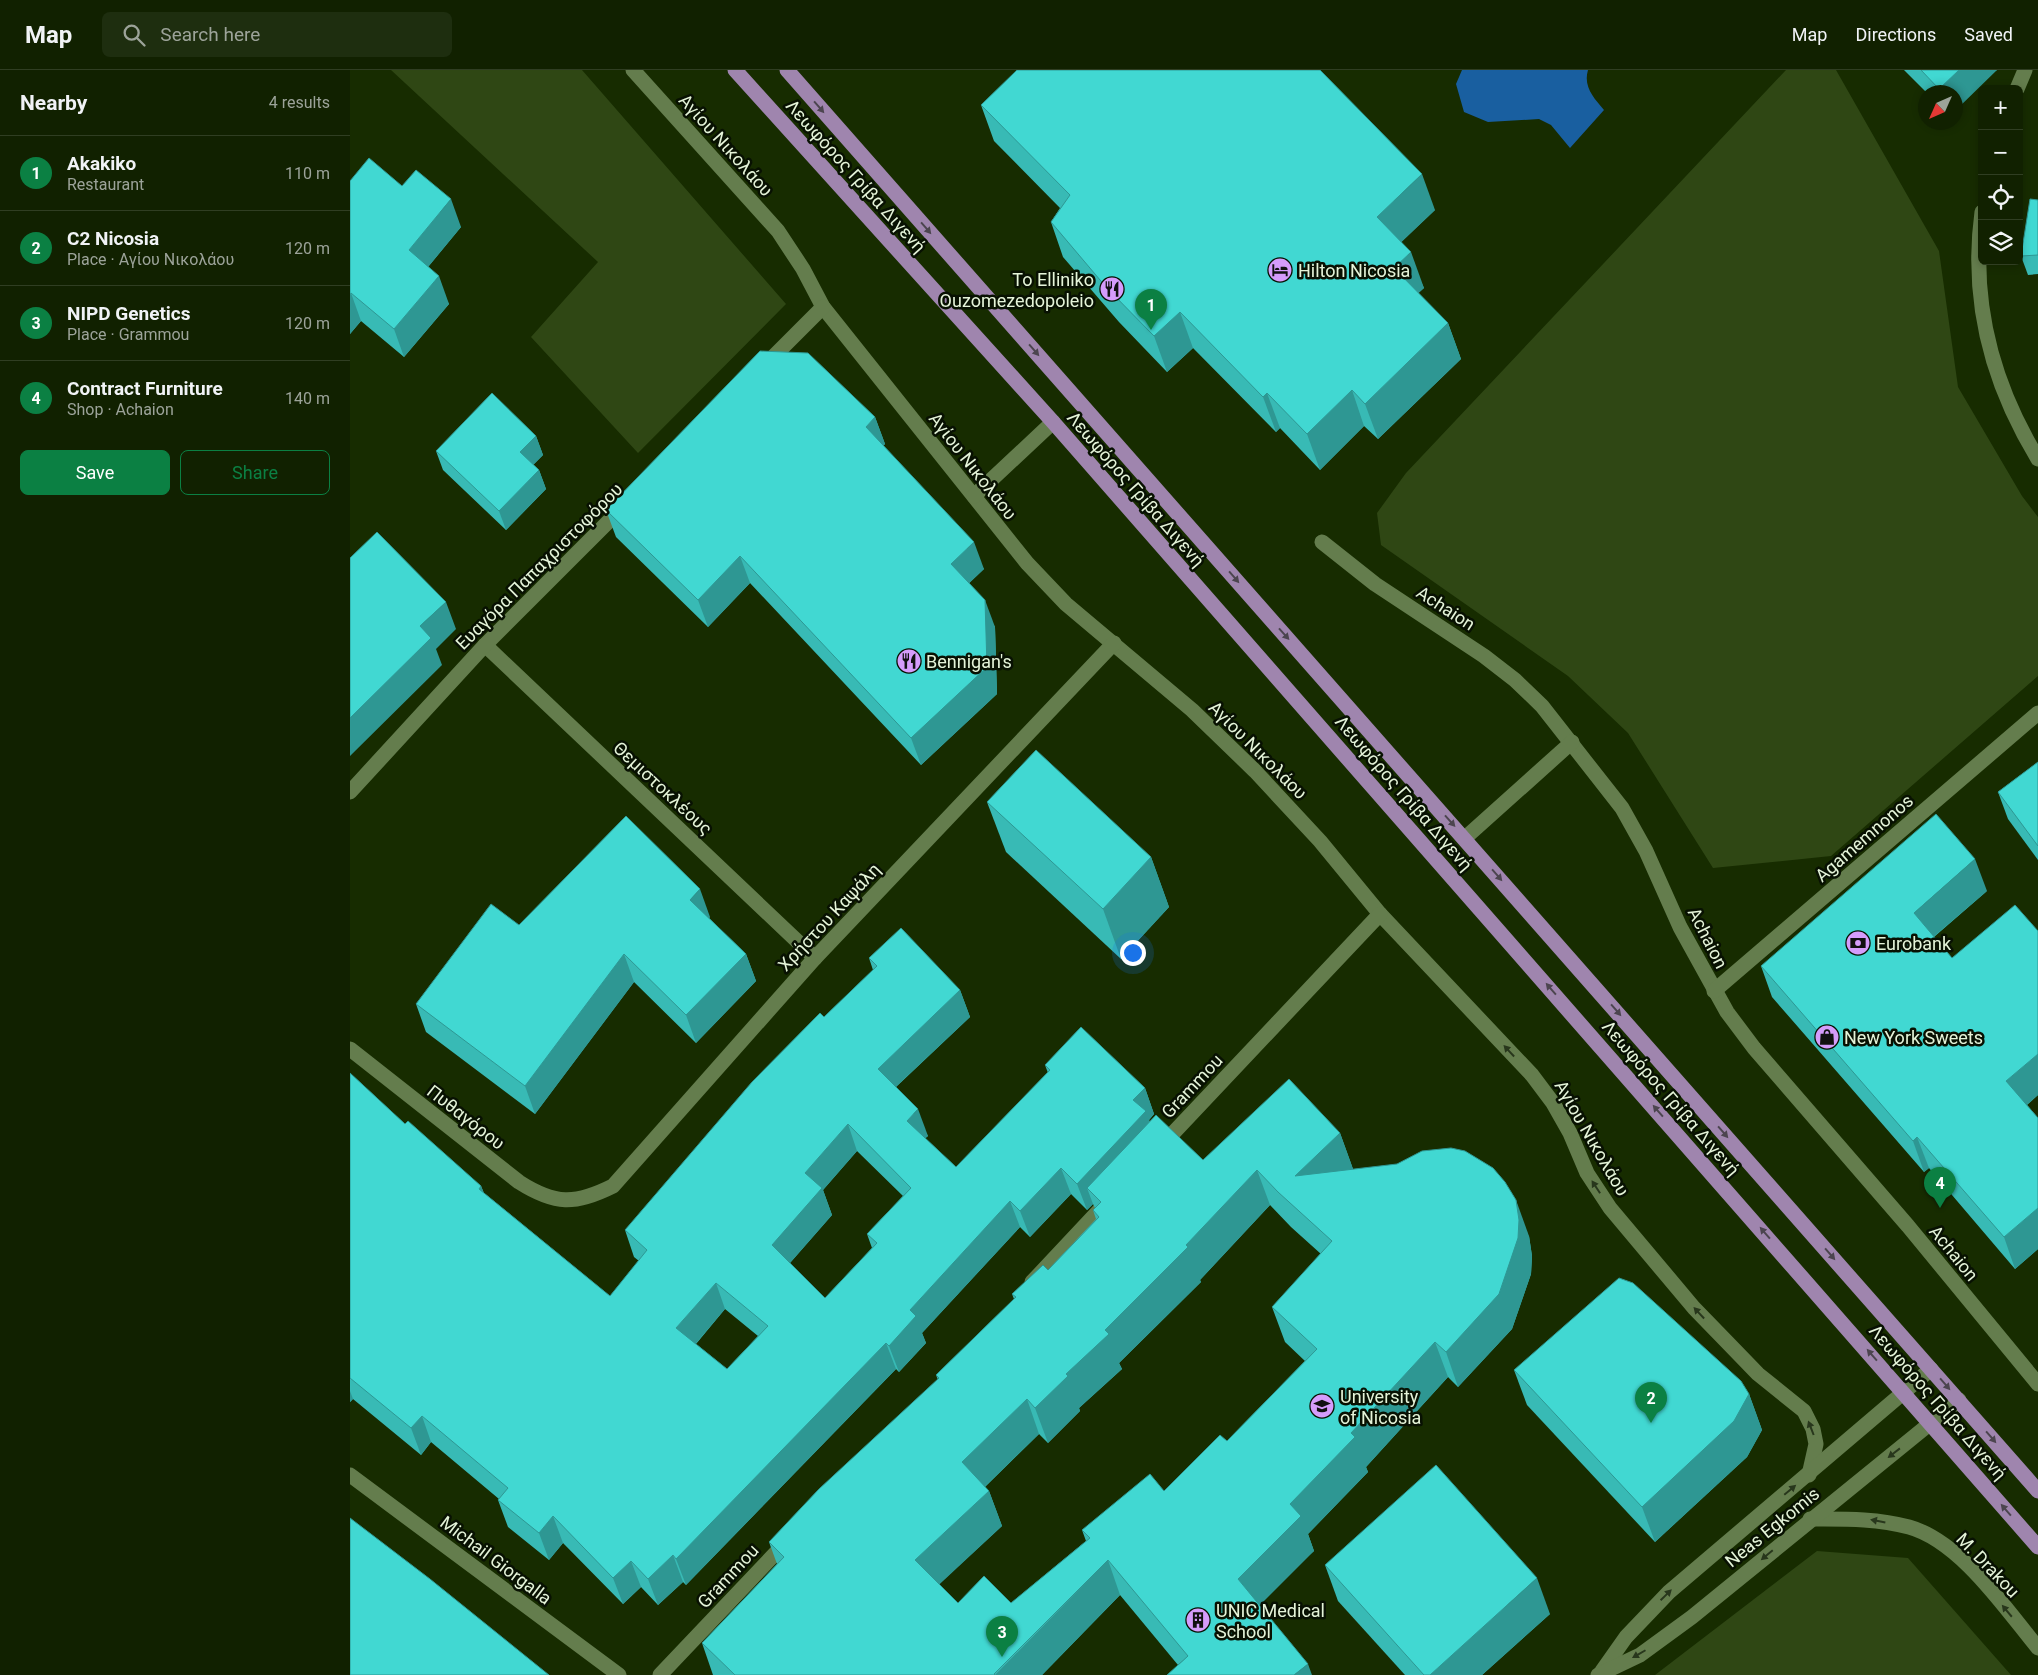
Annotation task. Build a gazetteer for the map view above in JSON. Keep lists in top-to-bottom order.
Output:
{
  "streets": {
    "main road": ["Λεωφόρος Γρίβα Διγενή"],
    "street": [
      "Αγίου Νικολάου",
      "Ευαγόρα Παπαχριστοφόρου",
      "Achaion",
      "Θεμιστοκλέους",
      "Agamemnonos",
      "Χρήστου Καψάλη",
      "Grammou",
      "Πυθαγόρου",
      "Neas Egkomis",
      "Michail Giorgalla",
      "M. Drakou"
    ]
  },
  "crossings": [
    ["Αγίου Νικολάου", "Χρήστου Καψάλη"],
    ["Αγίου Νικολάου", "Grammou"],
    ["Αγίου Νικολάου", "Neas Egkomis"],
    ["Λεωφόρος Γρίβα Διγενή", "Neas Egkomis"],
    ["Ευαγόρα Παπαχριστοφόρου", "Θεμιστοκλέους"],
    ["Achaion", "Agamemnonos"],
    ["Θεμιστοκλέους", "Χρήστου Καψάλη"],
    ["Χρήστου Καψάλη", "Πυθαγόρου"],
    ["Neas Egkomis", "M. Drakou"]
  ],
  "one_way": ["Αγίου Νικολάου", "M. Drakou"],
  "places": {
    "hotel": ["Hilton Nicosia"],
    "restaurant": ["To Elliniko Ouzomezedopoleio", "Bennigan's"],
    "bank": ["Eurobank"],
    "shop": ["New York Sweets"],
    "school or university": ["University of Nicosia"],
    "building": ["UNIC Medical School"]
  },
  "north": "bottom left",
  "page": {
    "header": "Map",
    "search": "Search here",
    "nav": ["Map", "Directions", "Saved"],
    "heading": ["Nearby", "4 results"],
    "map_buttons": ["+", "−"],
    "list": [
      {
        "mark": "1",
        "name": "Akakiko",
        "note": "Restaurant",
        "value": "110 m"
      },
      {
        "mark": "2",
        "name": "C2 Nicosia",
        "note": "Place · Αγίου Νικολάου",
        "value": "120 m"
      },
      {
        "mark": "3",
        "name": "NIPD Genetics",
        "note": "Place · Grammou",
        "value": "120 m"
      },
      {
        "mark": "4",
        "name": "Contract Furniture",
        "note": "Shop · Achaion",
        "value": "140 m"
      }
    ],
    "pins": [
      "1",
      "4",
      "2",
      "3"
    ],
    "buttons": ["Save", "Share"]
  }
}
